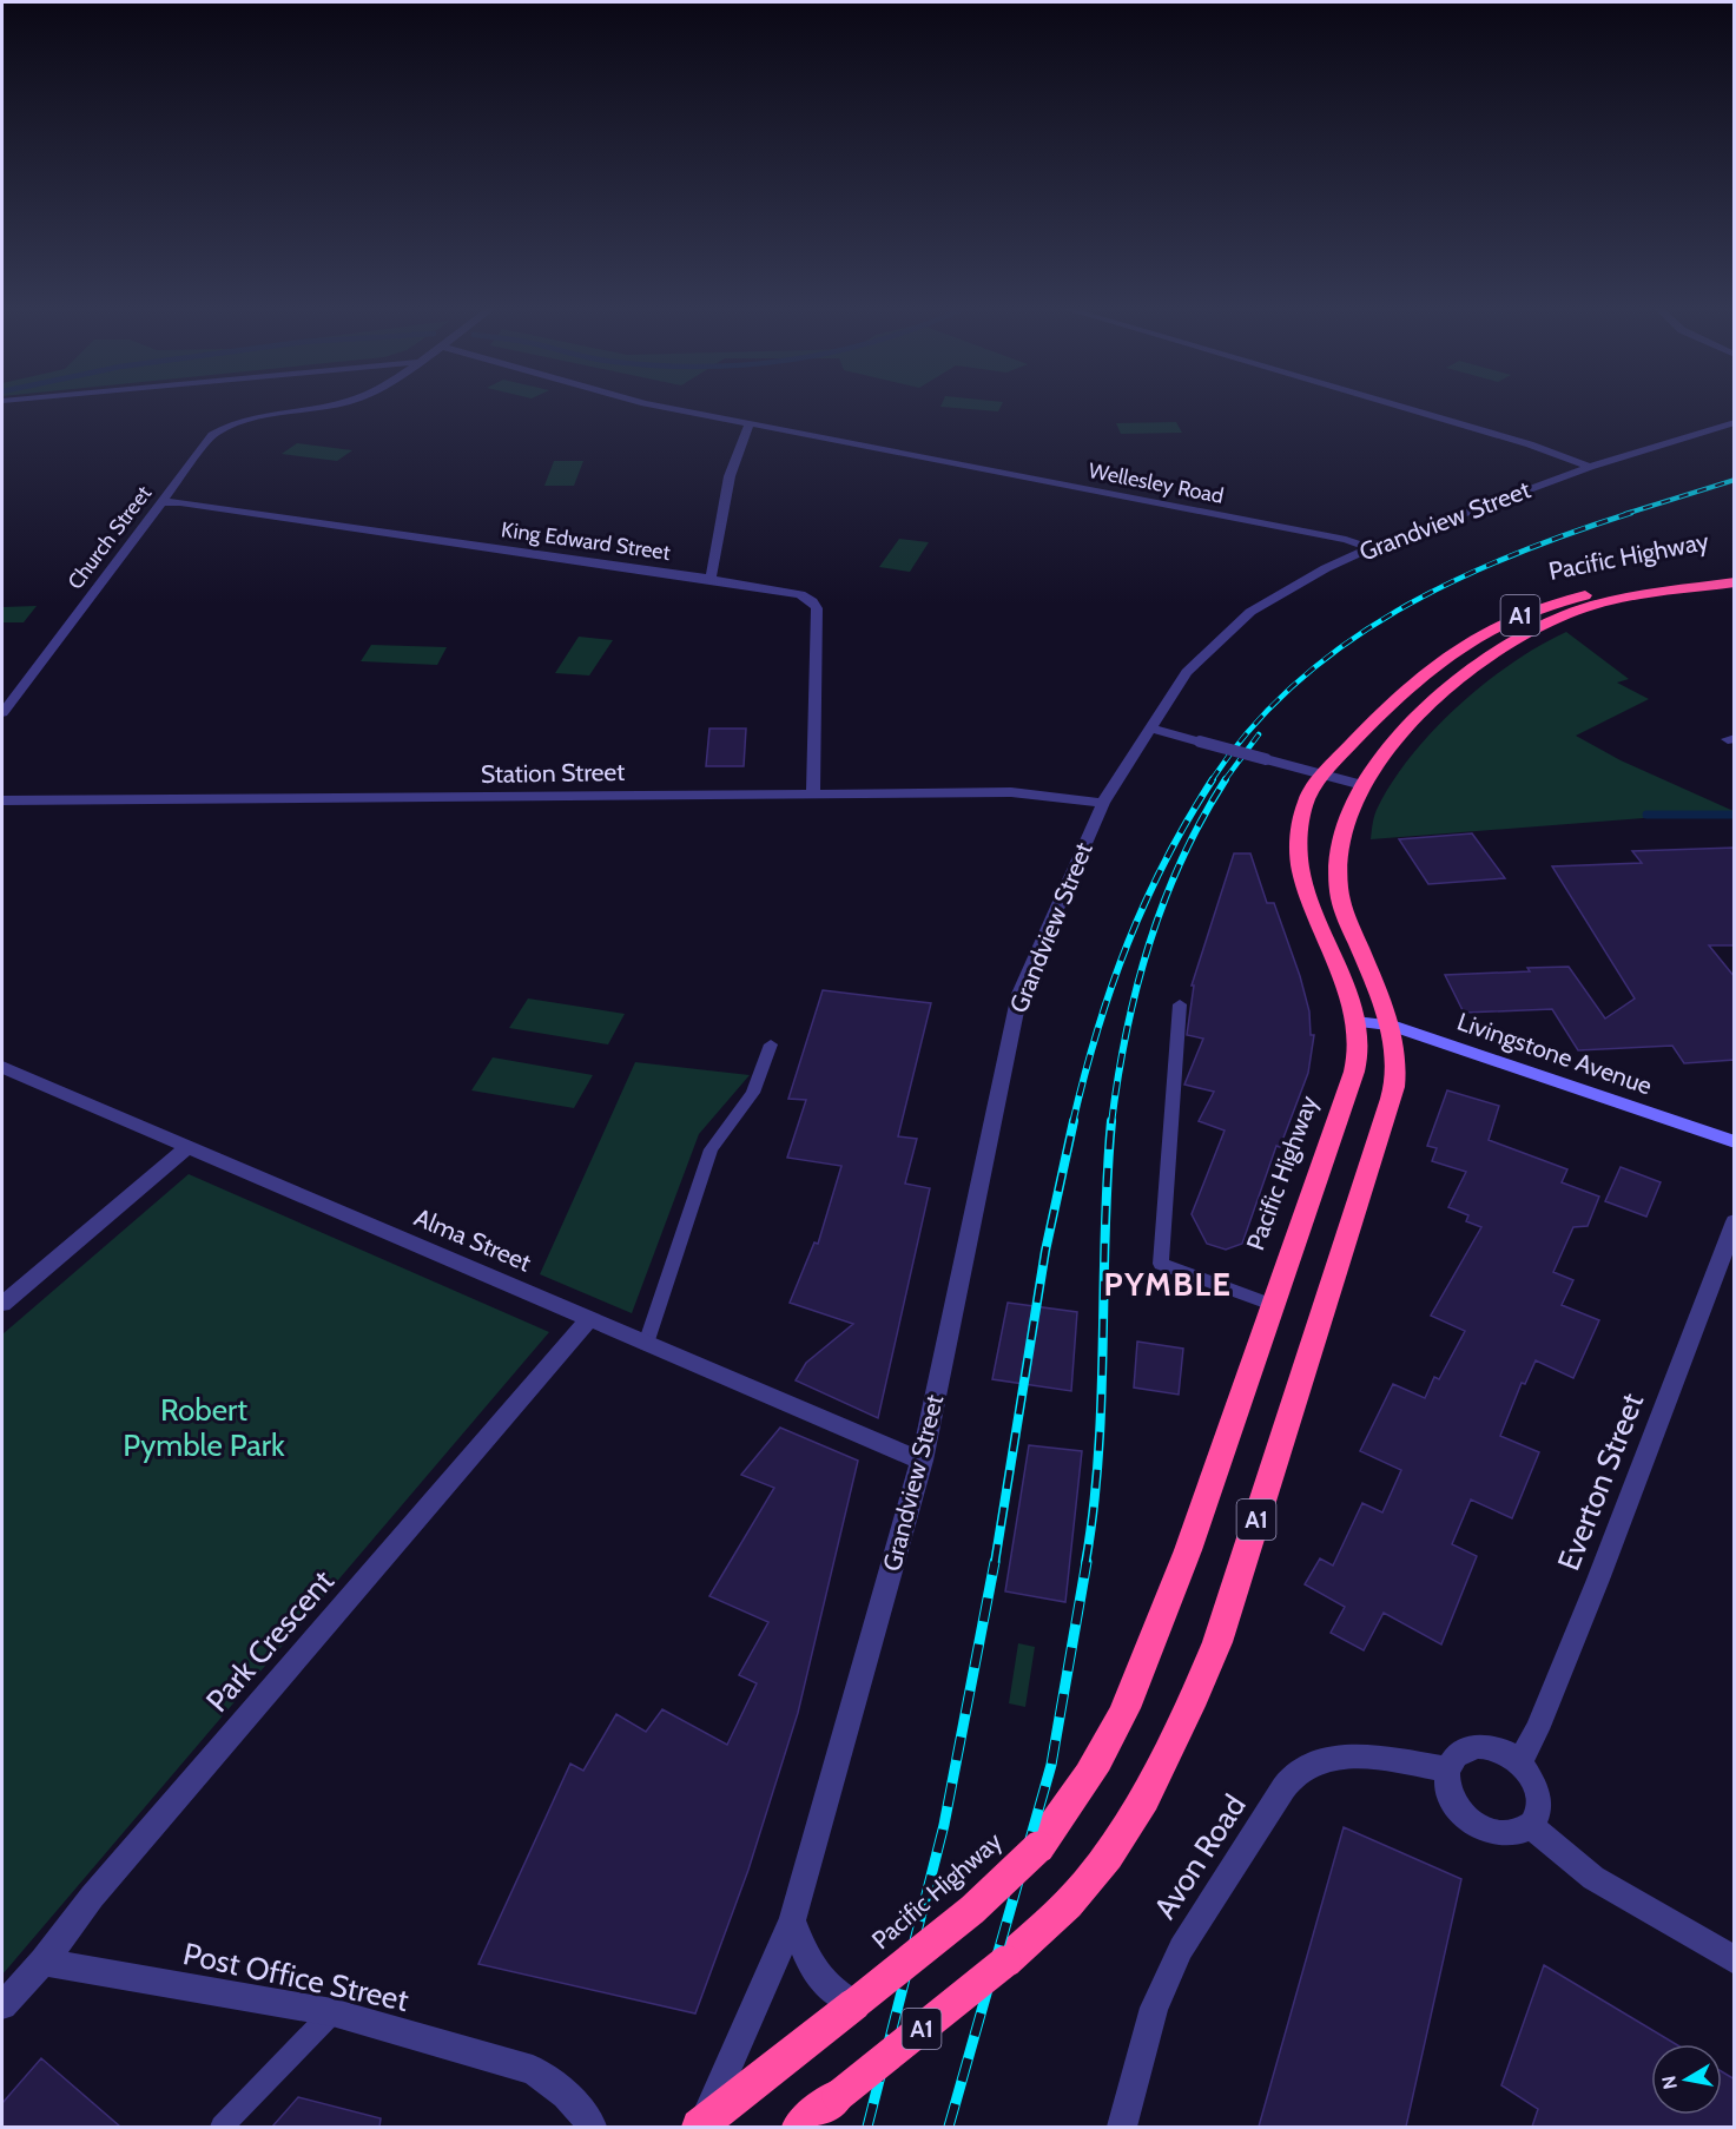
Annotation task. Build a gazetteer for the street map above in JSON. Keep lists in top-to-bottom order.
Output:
{
  "streets": {
    "highway": ["Pacific Highway", "A1"],
    "street": [
      "Wellesley Road",
      "Grandview Street",
      "Church Street",
      "King Edward Street",
      "Station Street",
      "Livingstone Avenue",
      "Alma Street",
      "Everton Street",
      "Park Crescent",
      "Avon Road",
      "Post Office Street"
    ]
  },
  "crossings": [
    ["Wellesley Road", "Grandview Street"],
    ["Grandview Street", "Pacific Highway"],
    ["Grandview Street", "Station Street"],
    ["Grandview Street", "Alma Street"],
    ["Church Street", "King Edward Street"],
    ["King Edward Street", "Station Street"],
    ["Pacific Highway", "Livingstone Avenue"],
    ["Alma Street", "Park Crescent"],
    ["Everton Street", "Avon Road"],
    ["Park Crescent", "Post Office Street"]
  ],
  "districts": ["PYMBLE"],
  "parks": ["Robert Pymble Park"],
  "north": "left"
}
